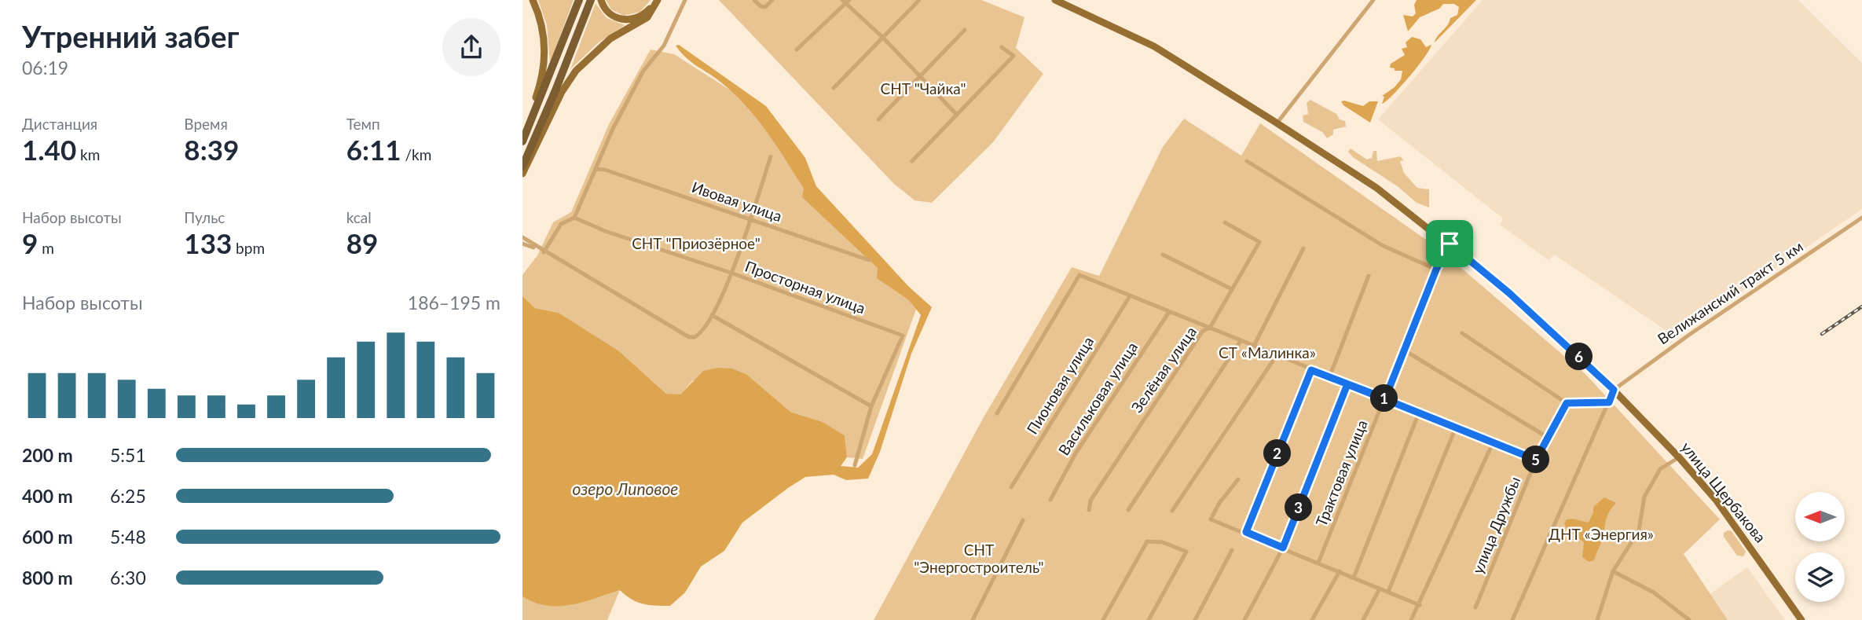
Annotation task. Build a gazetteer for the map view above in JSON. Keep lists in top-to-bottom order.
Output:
{
  "streets": {
    "main road": ["улица Щербакова"],
    "street": [
      "Ивовая улица",
      "Просторная улица",
      "Велижанский тракт 5 км",
      "Зелёная улица",
      "Пионовая улица",
      "Васильковая улица",
      "Трактовая улица",
      "улица Дружбы"
    ]
  },
  "crossings": [
    ["Велижанский тракт 5 км", "улица Щербакова"],
    ["Трактовая улица", "улица Щербакова"]
  ],
  "water": ["озеро Липовое"],
  "parks": [
    "СНТ \"Чайка\"",
    "СНТ \"Приозёрное\"",
    "CТ «Малинка»",
    "ДНТ «Энергия»",
    "СНТ \"Энергостроитель\""
  ],
  "north": "left",
  "page": {
    "heading": ["Утренний забег", "06:19"],
    "stats": [
      ["Дистанция", "1.40 km"],
      ["Время", "8:39"],
      ["Темп", "6:11 /km"],
      ["Набор высоты", "9 m"],
      ["Пульс", "133 bpm"],
      ["kcal", "89"]
    ],
    "chart": ["Набор высоты", "186–195 m"],
    "pins": [
      "6",
      "1",
      "2",
      "5",
      "3"
    ],
    "list": [
      {
        "name": "200 m",
        "note": "5:51"
      },
      {
        "name": "400 m",
        "note": "6:25"
      },
      {
        "name": "600 m",
        "note": "5:48"
      },
      {
        "name": "800 m",
        "note": "6:30"
      }
    ]
  }
}
